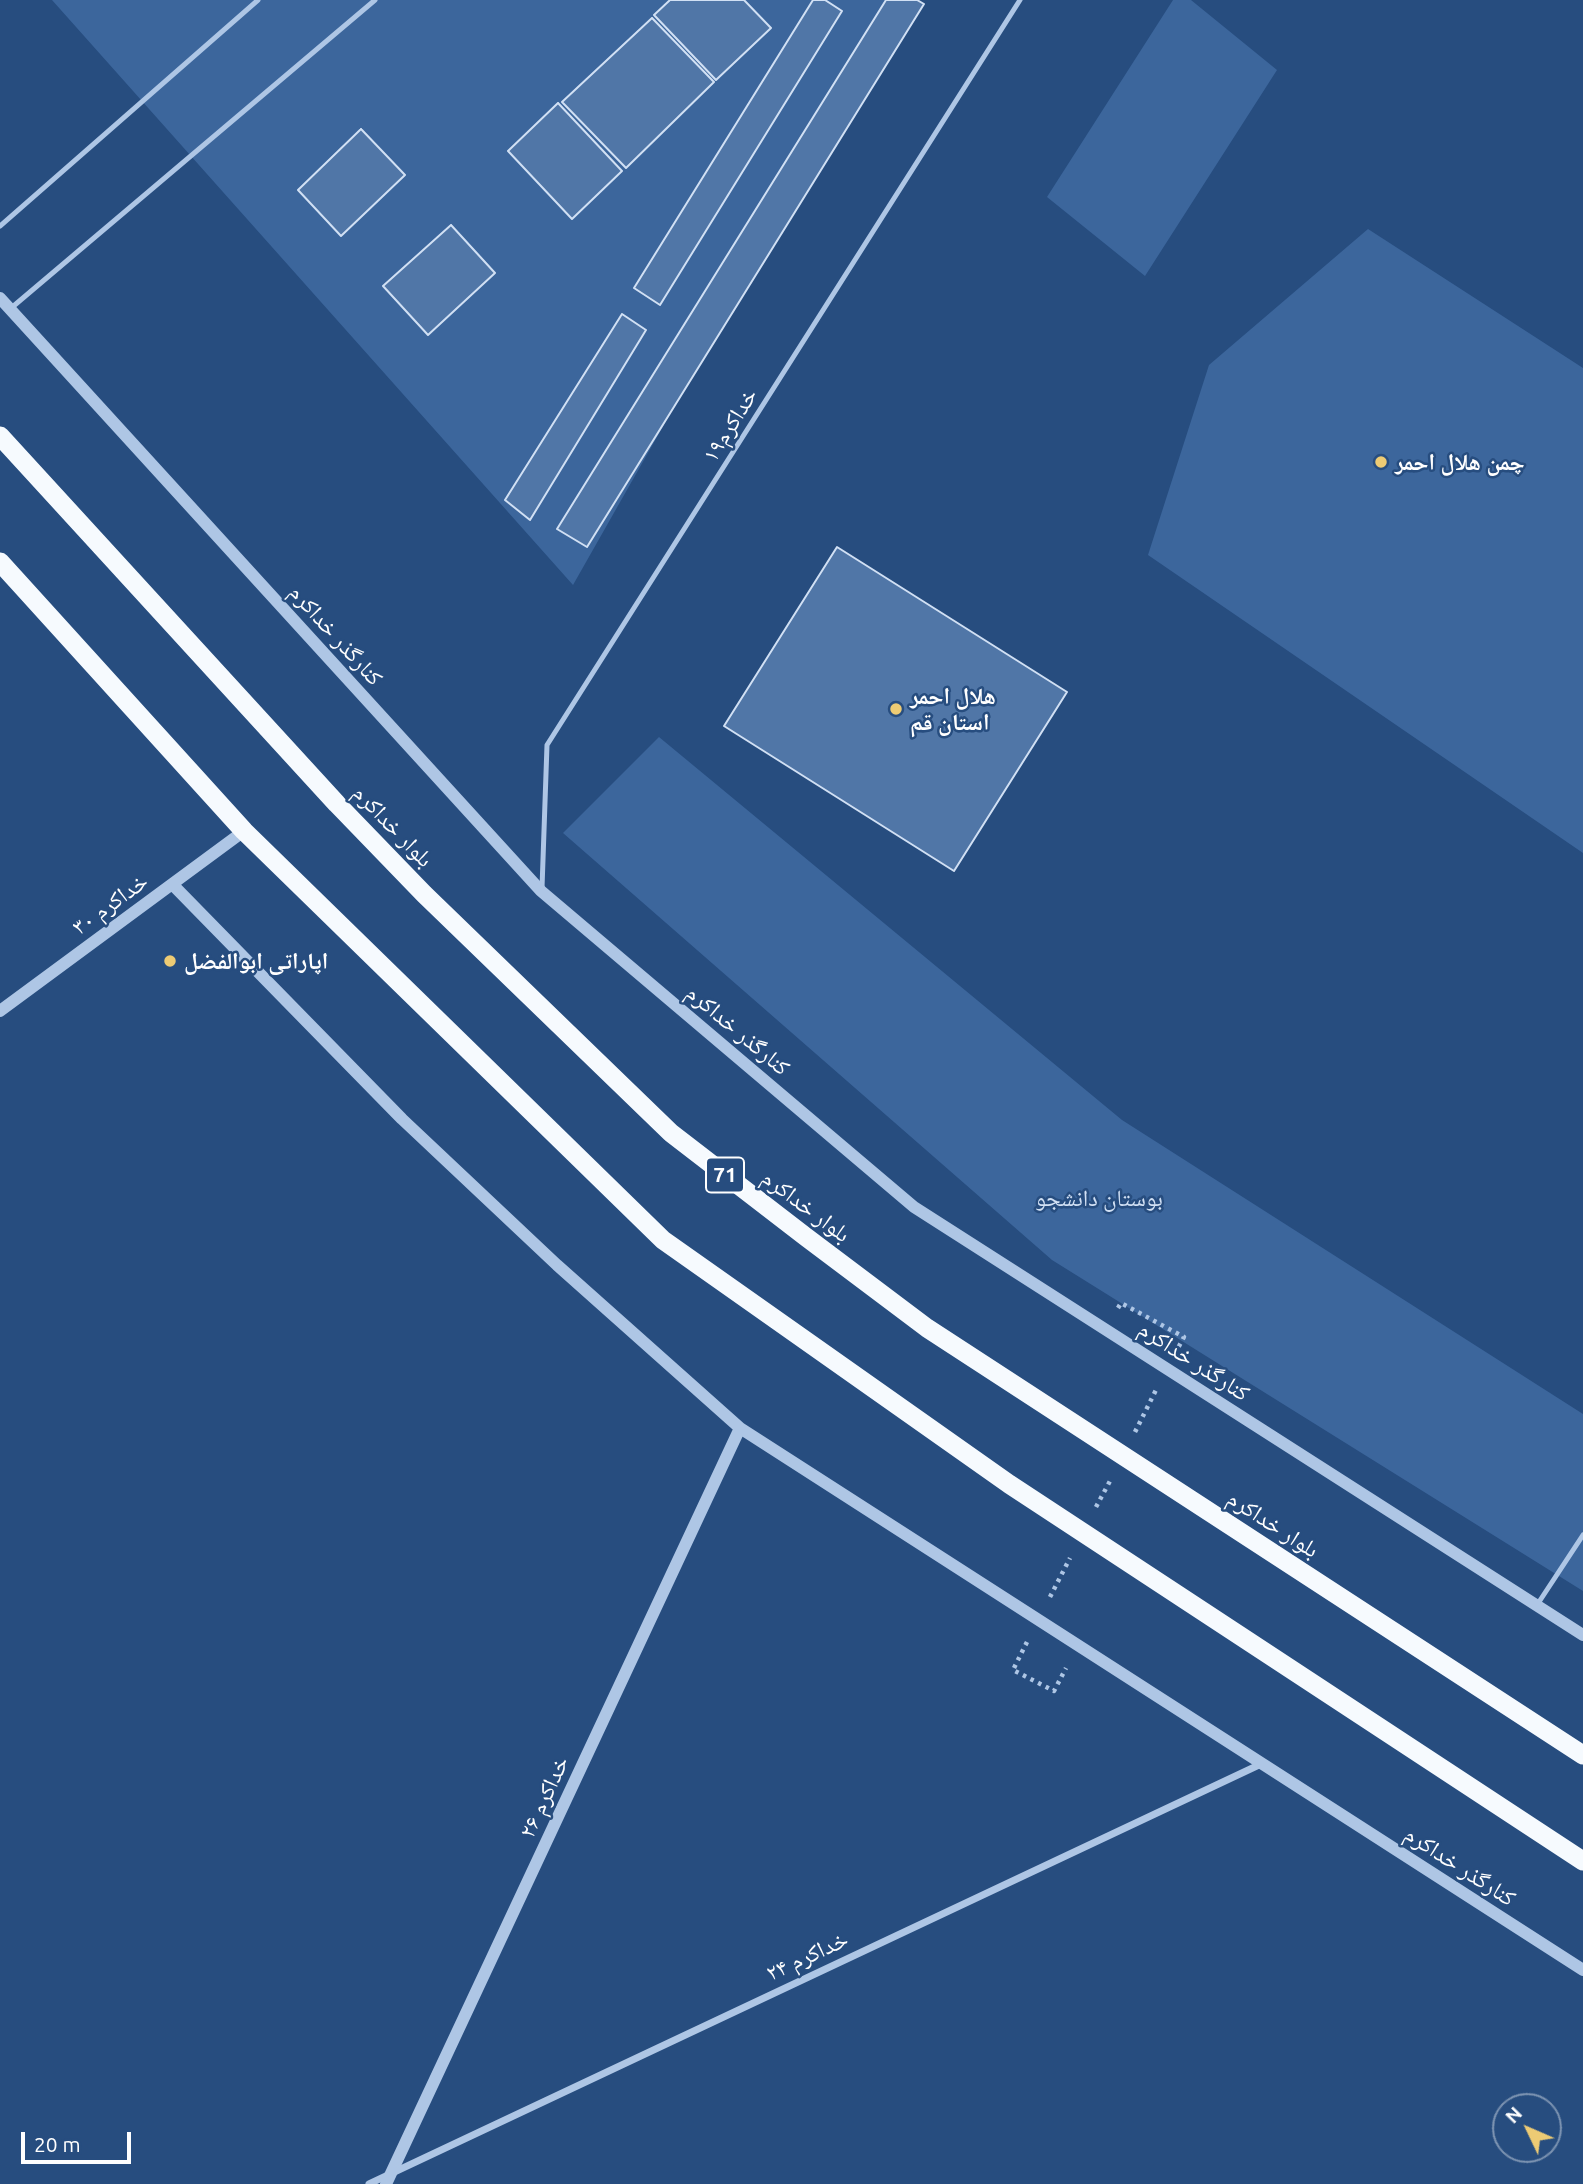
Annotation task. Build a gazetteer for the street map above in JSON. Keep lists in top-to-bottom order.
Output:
{
  "streets": {
    "highway": ["بلوار خداکرم", "71"],
    "street": [
      "کنارگذر خداکرم",
      "خداکرم ۳۰",
      "۲۶ خداکرم",
      "۲۴ خداکرم"
    ],
    "lane": ["۱۹خداکرم"]
  },
  "crossings": [
    ["۱۹خداکرم", "کنارگذر خداکرم"],
    ["کنارگذر خداکرم", "خداکرم ۳۰"],
    ["کنارگذر خداکرم", "۲۶ خداکرم"],
    ["کنارگذر خداکرم", "۲۴ خداکرم"],
    ["۲۶ خداکرم", "۲۴ خداکرم"]
  ],
  "parks": ["بوستان دانشجو"],
  "places": ["چمن هلال احمر", "هلال احمر استان قم", "اپاراتی ابوالفضل"],
  "scale_bar": "20 m",
  "north": "top left"
}
